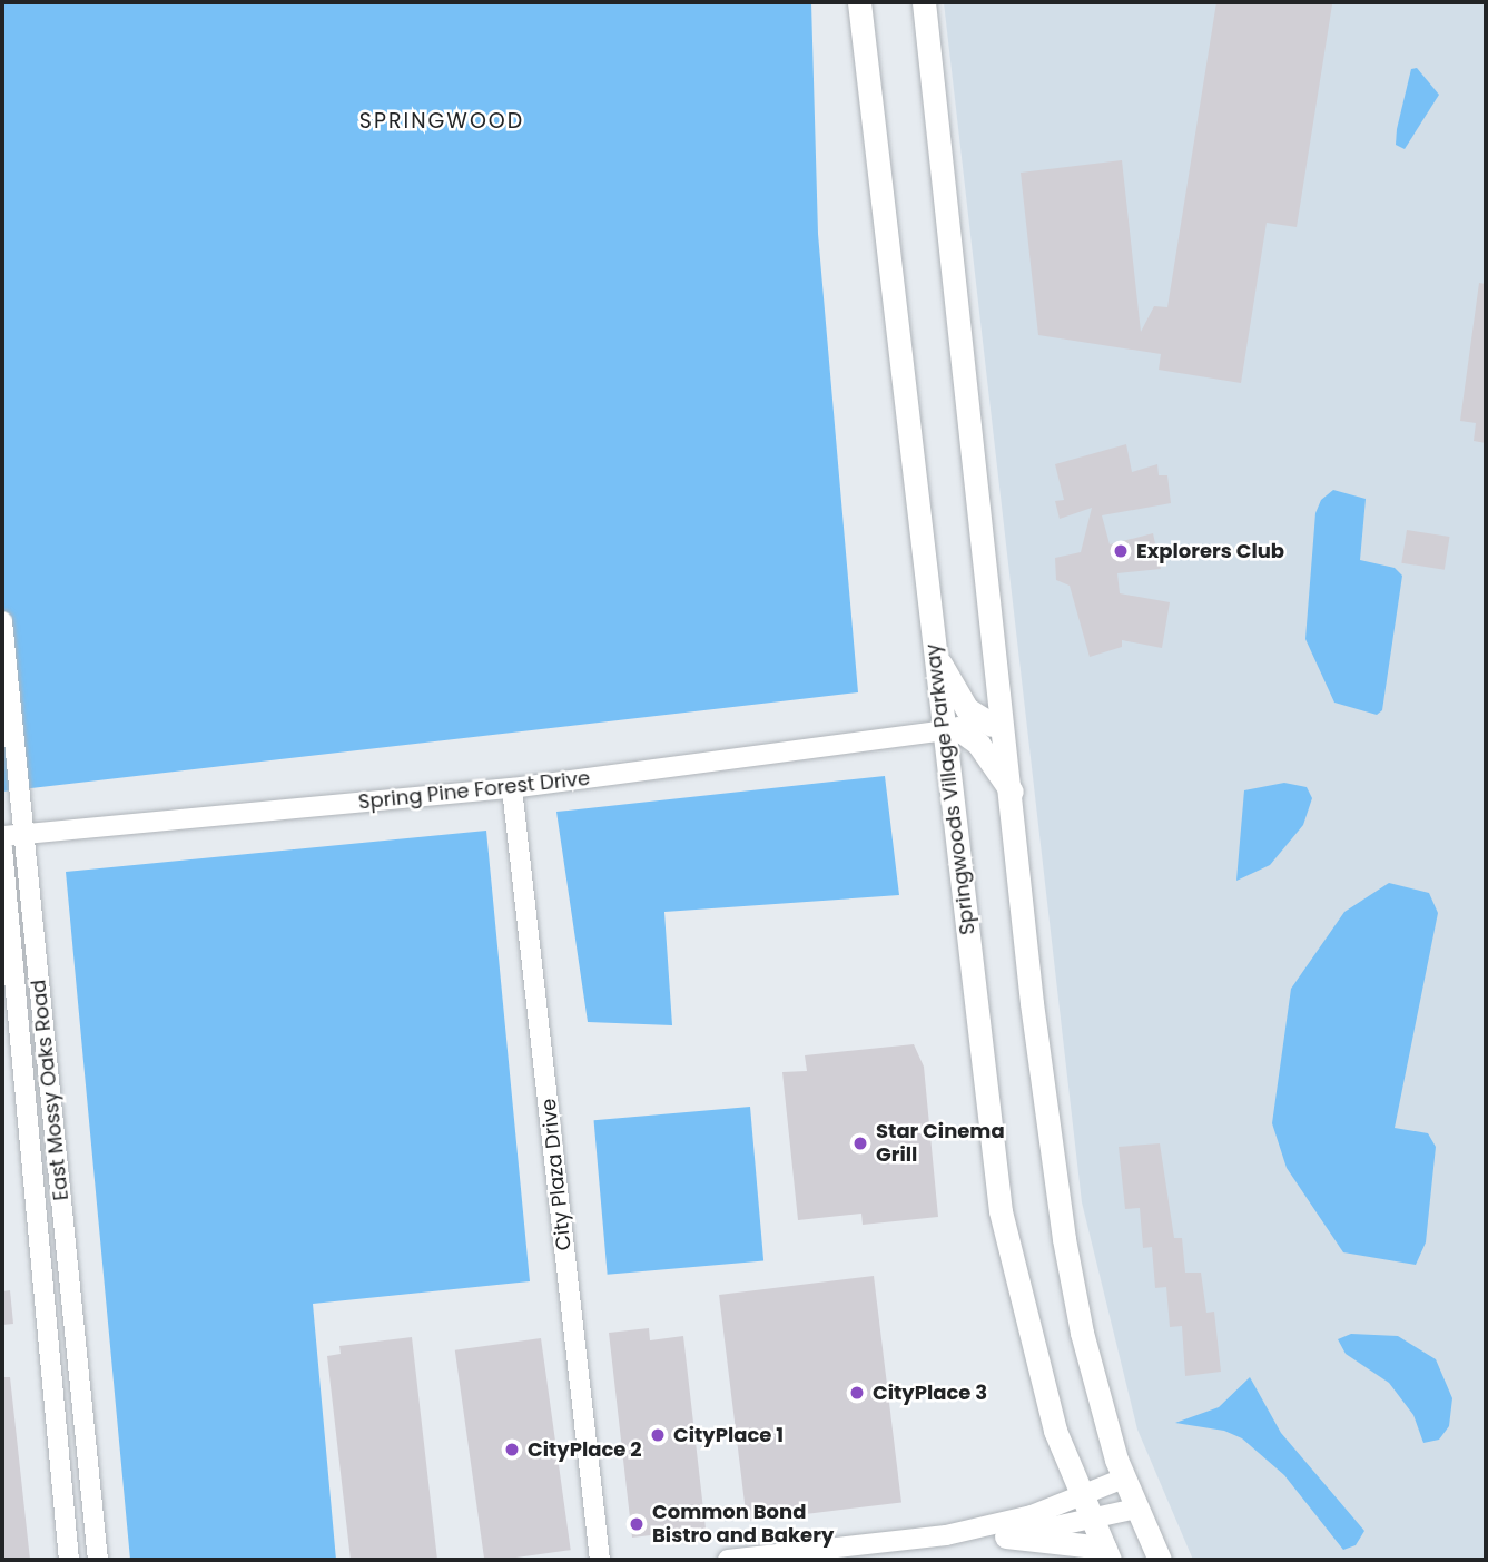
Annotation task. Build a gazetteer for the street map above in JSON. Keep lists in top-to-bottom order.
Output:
{
  "streets": {
    "main road": ["Springwoods Village Parkway"],
    "street": ["Spring Pine Forest Drive", "East Mossy Oaks Road", "City Plaza Drive"]
  },
  "crossings": [
    ["Springwoods Village Parkway", "Spring Pine Forest Drive"],
    ["Spring Pine Forest Drive", "East Mossy Oaks Road"],
    ["Spring Pine Forest Drive", "City Plaza Drive"]
  ],
  "districts": ["SPRINGWOOD"],
  "places": [
    "Explorers Club",
    "Star Cinema Grill",
    "CityPlace 3",
    "CityPlace 1",
    "CityPlace 2",
    "Common Bond Bistro and Bakery"
  ]
}
